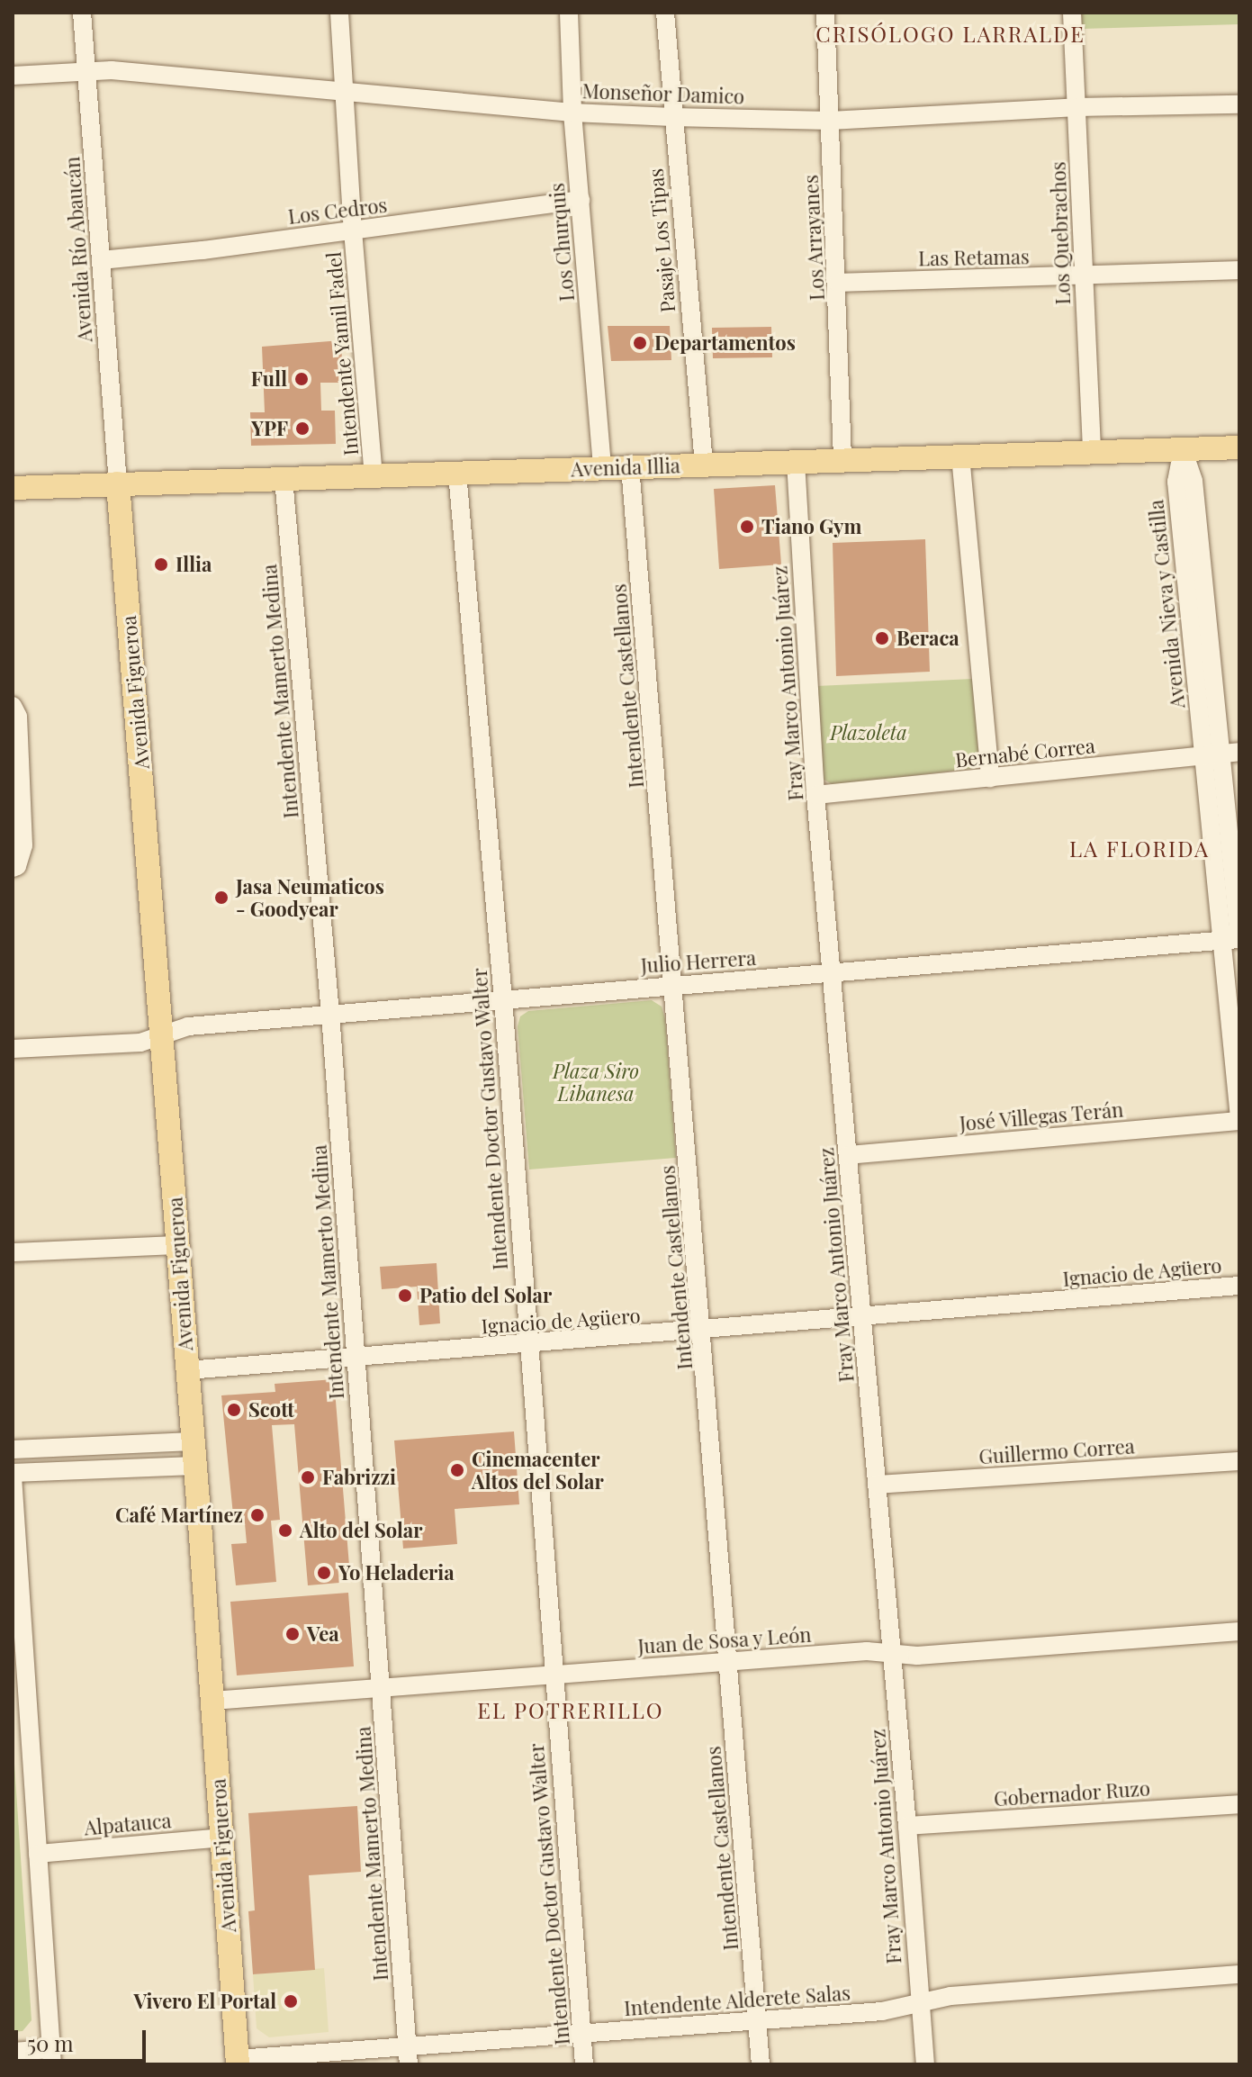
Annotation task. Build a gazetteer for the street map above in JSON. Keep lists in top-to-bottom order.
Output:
{
  "streets": {
    "main road": ["Avenida Illia", "Avenida Figueroa"],
    "street": [
      "Monseñor Damico",
      "Los Cedros",
      "Los Quebrachos",
      "Los Arrayanes",
      "Pasaje Los Tipas",
      "Los Churquis",
      "Avenida Río Abaucán",
      "Las Retamas",
      "Intendente Yamil Fadel",
      "Avenida Nieva y Castilla",
      "Fray Marco Antonio Juárez",
      "Intendente Castellanos",
      "Intendente Mamerto Medina",
      "Bernabé Correa",
      "Julio Herrera",
      "José Villegas Terán",
      "Intendente Doctor Gustavo Walter",
      "Ignacio de Agüero",
      "Guillermo Correa",
      "Juan de Sosa y León",
      "Gobernador Ruzo",
      "Alpatauca",
      "Intendente Alderete Salas"
    ]
  },
  "crossings": [
    ["Monseñor Damico", "Los Quebrachos"],
    ["Monseñor Damico", "Los Arrayanes"],
    ["Monseñor Damico", "Pasaje Los Tipas"],
    ["Monseñor Damico", "Los Churquis"],
    ["Monseñor Damico", "Avenida Río Abaucán"],
    ["Monseñor Damico", "Intendente Yamil Fadel"],
    ["Los Cedros", "Los Churquis"],
    ["Los Cedros", "Avenida Río Abaucán"],
    ["Los Cedros", "Intendente Yamil Fadel"],
    ["Los Quebrachos", "Las Retamas"],
    ["Los Quebrachos", "Avenida Illia"],
    ["Los Arrayanes", "Las Retamas"],
    ["Los Arrayanes", "Avenida Illia"],
    ["Pasaje Los Tipas", "Avenida Illia"],
    ["Los Churquis", "Avenida Illia"],
    ["Avenida Río Abaucán", "Avenida Illia"],
    ["Avenida Río Abaucán", "Avenida Figueroa"],
    ["Intendente Yamil Fadel", "Avenida Illia"],
    ["Avenida Illia", "Avenida Nieva y Castilla"],
    ["Avenida Illia", "Fray Marco Antonio Juárez"],
    ["Avenida Illia", "Intendente Castellanos"],
    ["Avenida Illia", "Intendente Mamerto Medina"],
    ["Avenida Illia", "Avenida Figueroa"],
    ["Avenida Illia", "Intendente Doctor Gustavo Walter"],
    ["Avenida Nieva y Castilla", "Bernabé Correa"],
    ["Avenida Nieva y Castilla", "Julio Herrera"],
    ["Avenida Nieva y Castilla", "José Villegas Terán"],
    ["Fray Marco Antonio Juárez", "Bernabé Correa"],
    ["Fray Marco Antonio Juárez", "Julio Herrera"],
    ["Fray Marco Antonio Juárez", "José Villegas Terán"],
    ["Fray Marco Antonio Juárez", "Ignacio de Agüero"],
    ["Fray Marco Antonio Juárez", "Guillermo Correa"],
    ["Fray Marco Antonio Juárez", "Juan de Sosa y León"],
    ["Fray Marco Antonio Juárez", "Gobernador Ruzo"],
    ["Fray Marco Antonio Juárez", "Intendente Alderete Salas"],
    ["Intendente Castellanos", "Julio Herrera"],
    ["Intendente Castellanos", "Ignacio de Agüero"],
    ["Intendente Castellanos", "Juan de Sosa y León"],
    ["Intendente Castellanos", "Intendente Alderete Salas"],
    ["Intendente Mamerto Medina", "Julio Herrera"],
    ["Intendente Mamerto Medina", "Ignacio de Agüero"],
    ["Intendente Mamerto Medina", "Juan de Sosa y León"],
    ["Intendente Mamerto Medina", "Intendente Alderete Salas"],
    ["Avenida Figueroa", "Julio Herrera"],
    ["Avenida Figueroa", "Ignacio de Agüero"],
    ["Avenida Figueroa", "Juan de Sosa y León"],
    ["Avenida Figueroa", "Alpatauca"],
    ["Avenida Figueroa", "Intendente Alderete Salas"],
    ["Julio Herrera", "Intendente Doctor Gustavo Walter"],
    ["Intendente Doctor Gustavo Walter", "Ignacio de Agüero"],
    ["Intendente Doctor Gustavo Walter", "Juan de Sosa y León"],
    ["Intendente Doctor Gustavo Walter", "Intendente Alderete Salas"]
  ],
  "districts": ["CRISÓLOGO LARRALDE", "LA FLORIDA", "EL POTRERILLO"],
  "parks": ["Plazoleta", "Plaza Siro Libanesa"],
  "places": [
    "Departamentos",
    "Full",
    "YPF",
    "Tiano Gym",
    "Illia",
    "Beraca",
    "Jasa Neumaticos - Goodyear",
    "Patio del Solar",
    "Scott",
    "Cinemacenter Altos del Solar",
    "Fabrizzi",
    "Café Martínez",
    "Alto del Solar",
    "Yo Heladeria",
    "Vea",
    "Vivero El Portal"
  ],
  "scale_bar": "50 m"
}
